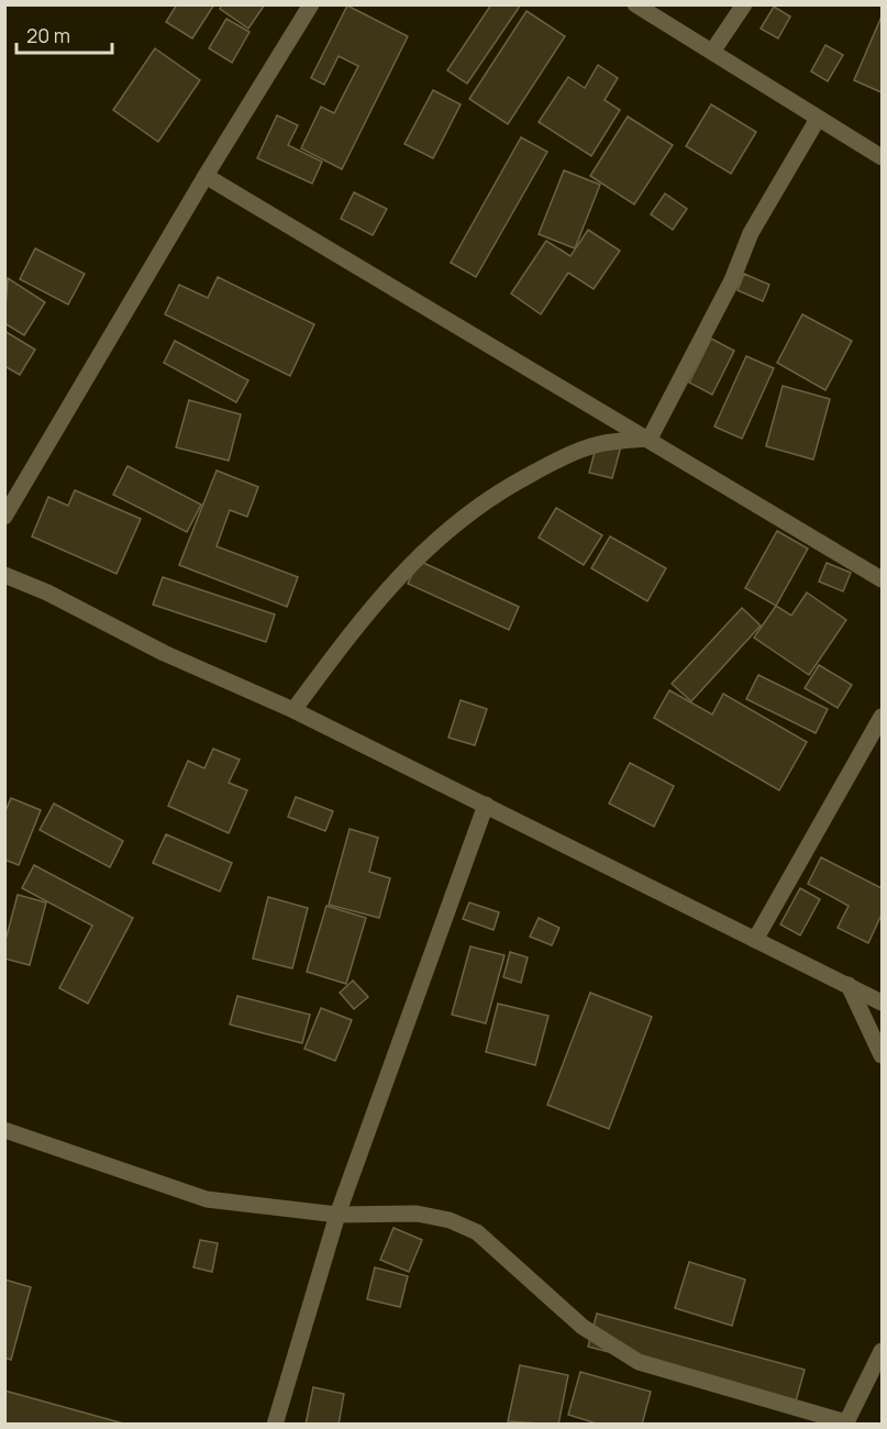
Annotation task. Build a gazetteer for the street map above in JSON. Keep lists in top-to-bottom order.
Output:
{
  "scale_bar": "20 m"
}
